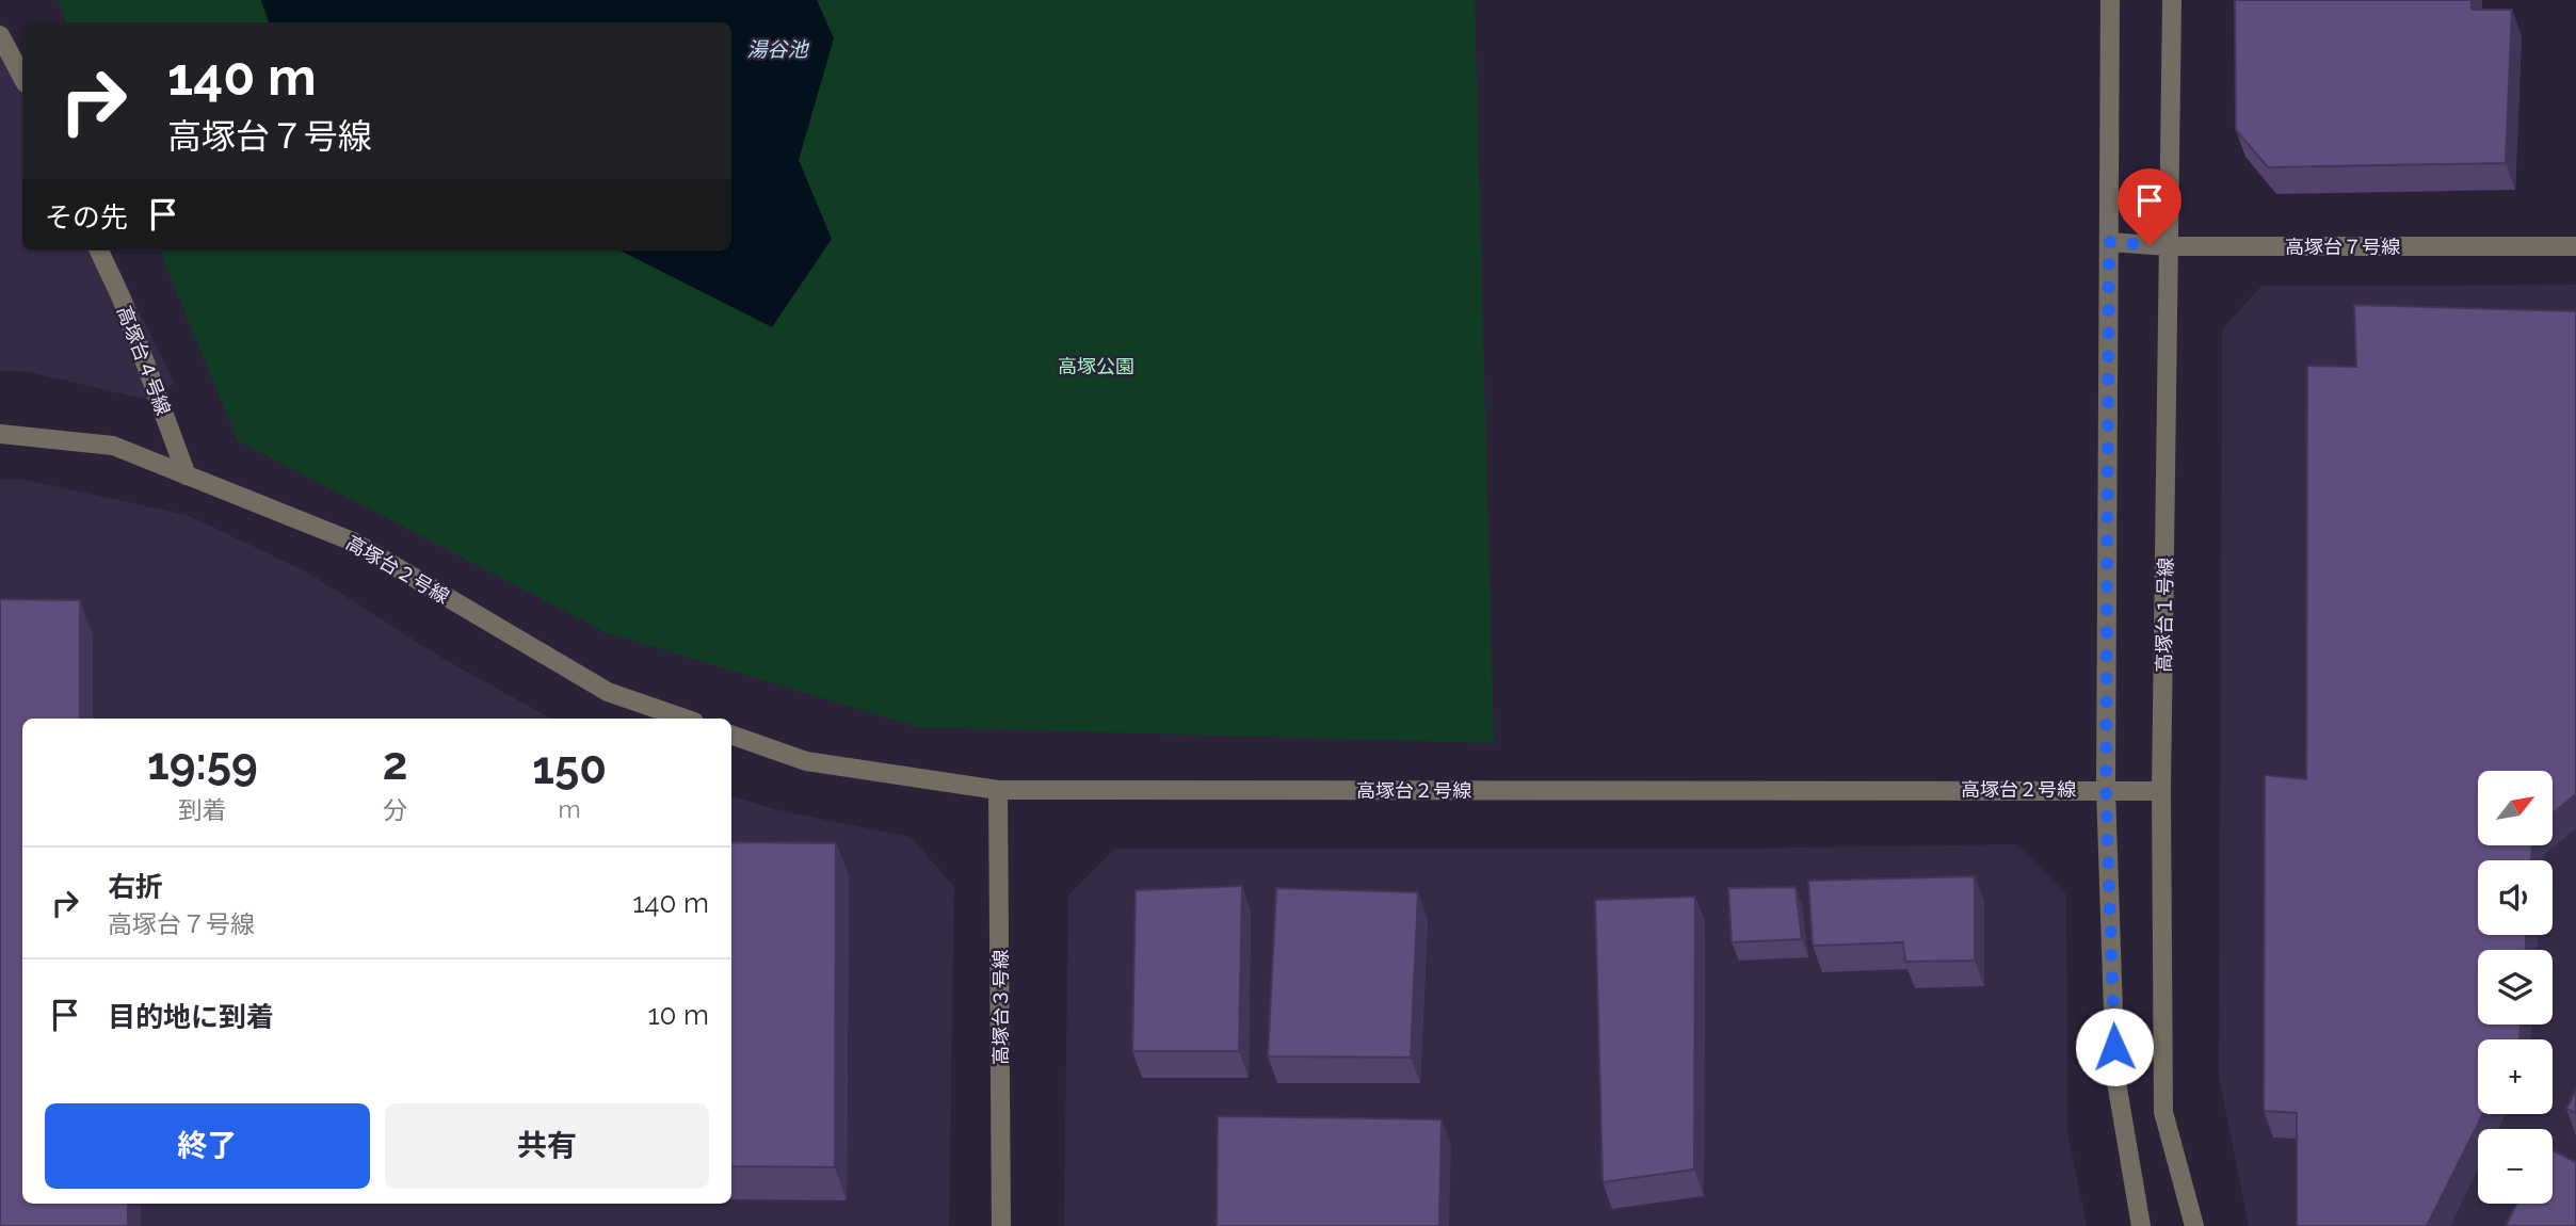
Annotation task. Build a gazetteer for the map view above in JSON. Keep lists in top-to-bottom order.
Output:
{
  "streets": {
    "street": [
      "高塚台７号線",
      "高塚台４号線",
      "高塚台２号線",
      "高塚台１号線",
      "高塚台３号線"
    ]
  },
  "crossings": [
    ["高塚台７号線", "高塚台１号線"],
    ["高塚台４号線", "高塚台２号線"],
    ["高塚台２号線", "高塚台１号線"],
    ["高塚台２号線", "高塚台３号線"]
  ],
  "water": ["湯谷池"],
  "parks": ["高塚公園"],
  "north": "top right",
  "page": {
    "turn": ["140 m", "高塚台７号線"],
    "then": "その先",
    "eta": [
      "19:59",
      "到着",
      "2",
      "分",
      "150",
      "m"
    ],
    "map_buttons": ["+", "−"],
    "list": [
      {
        "name": "右折",
        "note": "高塚台７号線",
        "value": "140 m"
      },
      {
        "name": "目的地に到着",
        "value": "10 m"
      }
    ],
    "buttons": ["終了", "共有"]
  }
}
